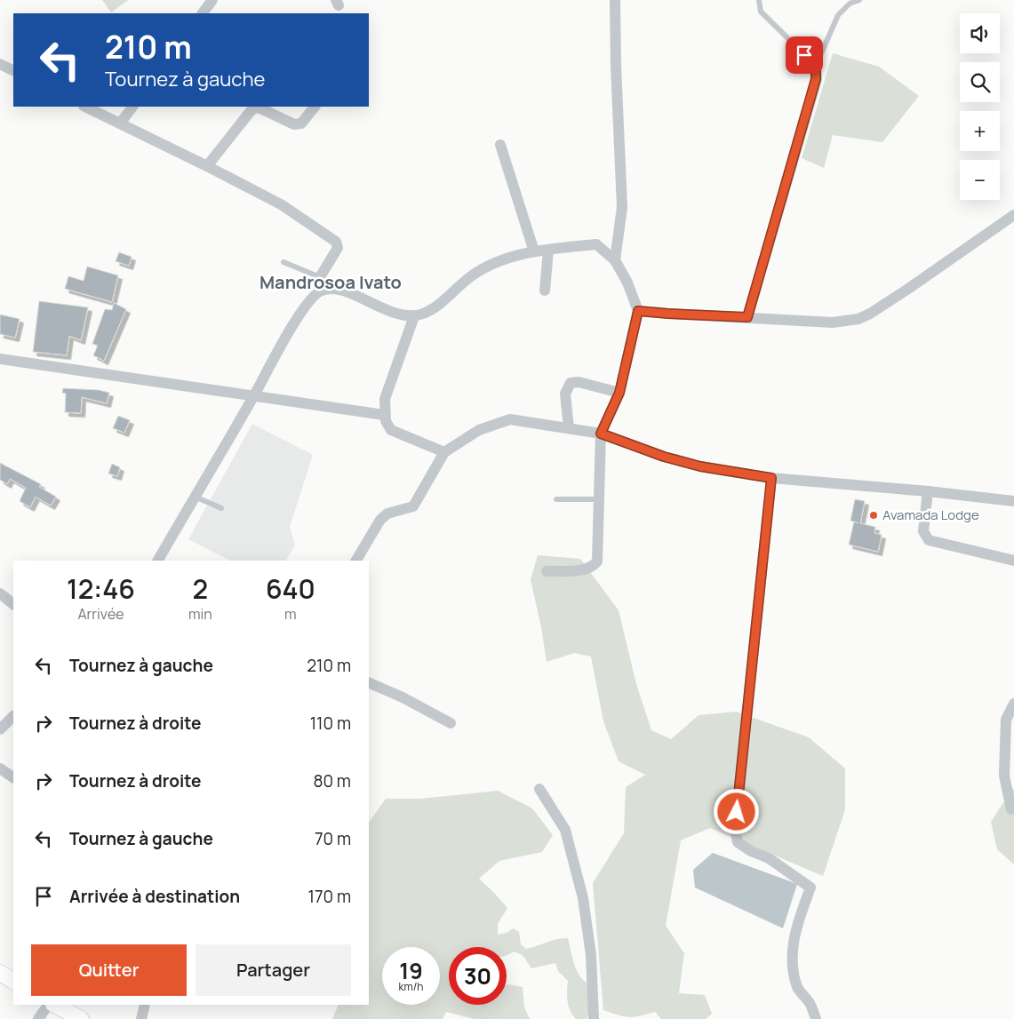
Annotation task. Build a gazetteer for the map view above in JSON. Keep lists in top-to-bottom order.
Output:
{
  "districts": ["Mandrosoa Ivato"],
  "places": ["Avamada Lodge"],
  "page": {
    "map_buttons": ["+", "−"],
    "turn": ["210 m", "Tournez à gauche"],
    "eta": [
      "12:46",
      "Arrivée",
      "2",
      "min",
      "640",
      "m"
    ],
    "list": [
      {
        "name": "Tournez à gauche",
        "value": "210 m"
      },
      {
        "name": "Tournez à droite",
        "value": "110 m"
      },
      {
        "name": "Tournez à droite",
        "value": "80 m"
      },
      {
        "name": "Tournez à gauche",
        "value": "70 m"
      },
      {
        "name": "Arrivée à destination",
        "value": "170 m"
      }
    ],
    "buttons": ["Quitter", "Partager"],
    "speed": "19 km/h",
    "limit": "30"
  }
}
